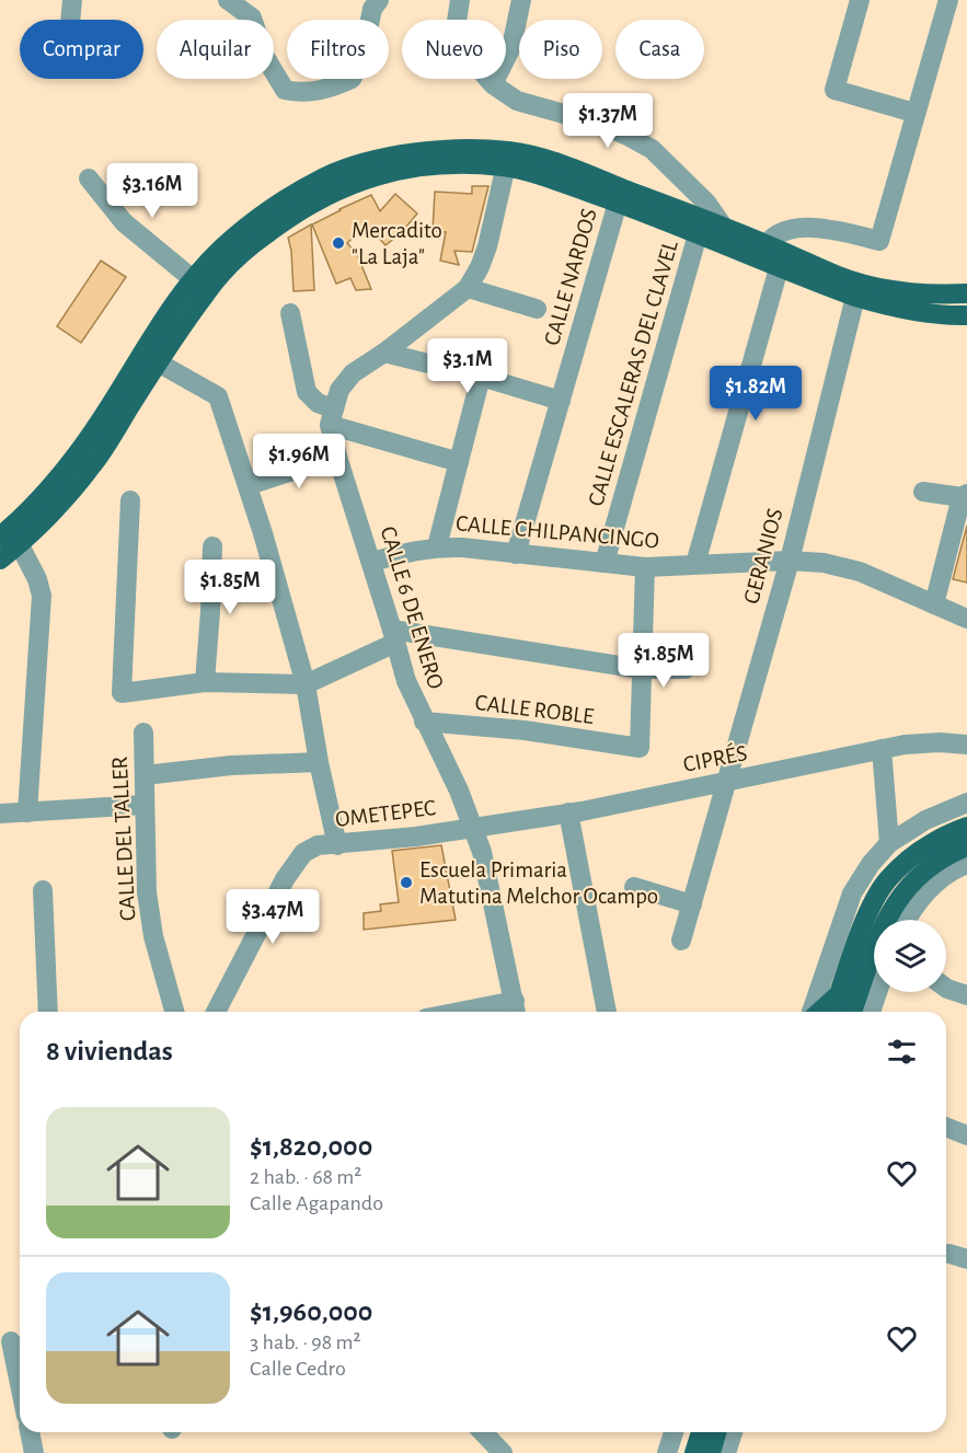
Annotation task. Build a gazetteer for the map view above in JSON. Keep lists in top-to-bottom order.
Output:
{
  "streets": {
    "street": [
      "CALLE NARDOS",
      "CALLE ESCALERAS DEL CLAVEL",
      "CALLE CHILPANCINGO",
      "GERANIOS",
      "CALLE 6 DE ENERO",
      "CALLE ROBLE",
      "CIPRÉS",
      "OMETEPEC",
      "CALLE DEL TALLER"
    ]
  },
  "crossings": [
    ["CALLE NARDOS", "CALLE CHILPANCINGO"],
    ["CALLE ESCALERAS DEL CLAVEL", "CALLE CHILPANCINGO"],
    ["CALLE CHILPANCINGO", "GERANIOS"],
    ["CALLE CHILPANCINGO", "CALLE 6 DE ENERO"],
    ["GERANIOS", "CIPRÉS"],
    ["CALLE 6 DE ENERO", "CALLE ROBLE"],
    ["CALLE 6 DE ENERO", "CIPRÉS"],
    ["CALLE 6 DE ENERO", "OMETEPEC"],
    ["CIPRÉS", "OMETEPEC"]
  ],
  "places": ["Mercadito \"La Laja\"", "Escuela Primaria Matutina Melchor Ocampo"],
  "page": {
    "chip": [
      "Comprar",
      "Alquilar",
      "Filtros",
      "Nuevo",
      "Piso",
      "Casa"
    ],
    "price": [
      "$1.37M",
      "$3.16M",
      "$3.1M",
      "$1.82M",
      "$1.96M",
      "$1.85M",
      "$1.85M",
      "$3.47M"
    ],
    "heading": "8 viviendas",
    "list": [
      {
        "name": "$1,820,000",
        "note": "2 hab. · 68 m² · Calle Agapando"
      },
      {
        "name": "$1,960,000",
        "note": "3 hab. · 98 m² · Calle Cedro"
      }
    ]
  }
}
